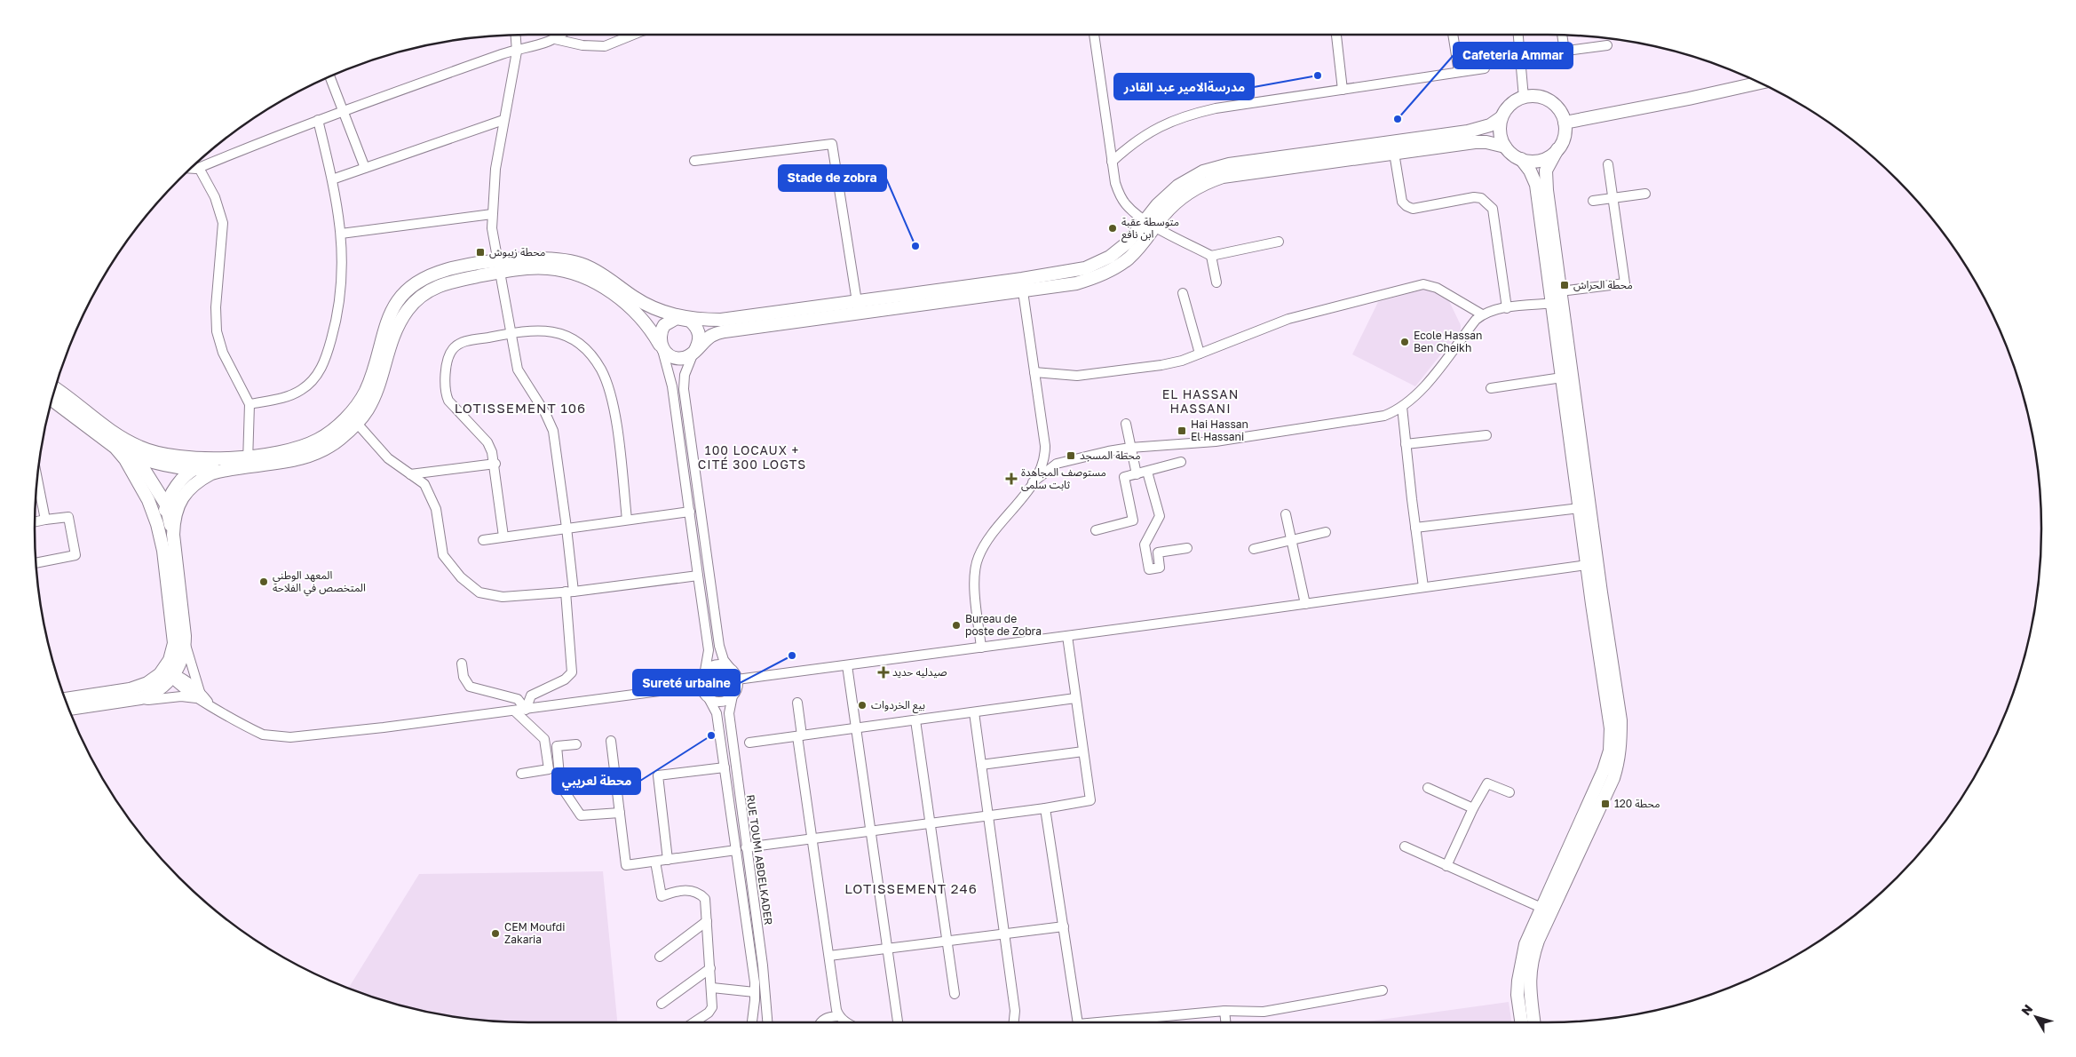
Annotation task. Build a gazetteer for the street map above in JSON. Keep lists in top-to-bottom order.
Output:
{
  "streets": {
    "street": ["RUE TOUMI ABDELKADER"]
  },
  "districts": [
    "EL HASSAN HASSANI",
    "LOTISSEMENT 106",
    "100 LOCAUX + CITÉ 300 LOGTS",
    "LOTISSEMENT 246"
  ],
  "places": {
    "other": [
      "مدرسةالامير عبد القادر",
      "Cafeteria Ammar",
      "متوسطة عقبة ابن نافع",
      "Stade de zobra",
      "Ecole Hassan Ben Cheikh",
      "المعهد الوطني المتخصص في الفلاحة",
      "Bureau de poste de Zobra",
      "Sureté urbaine",
      "بيع الخردوات",
      "محطة لعريبي",
      "CEM Moufdi Zakaria"
    ],
    "transit": [
      "محطة زيبوش",
      "محطة الحراش",
      "Hai Hassan El Hassani",
      "محطة المسجد",
      "محطة 120"
    ],
    "health": ["مستوصف المجاهدة ثابت سلمى", "صيدليه حديد"]
  },
  "north": "top left"
}
